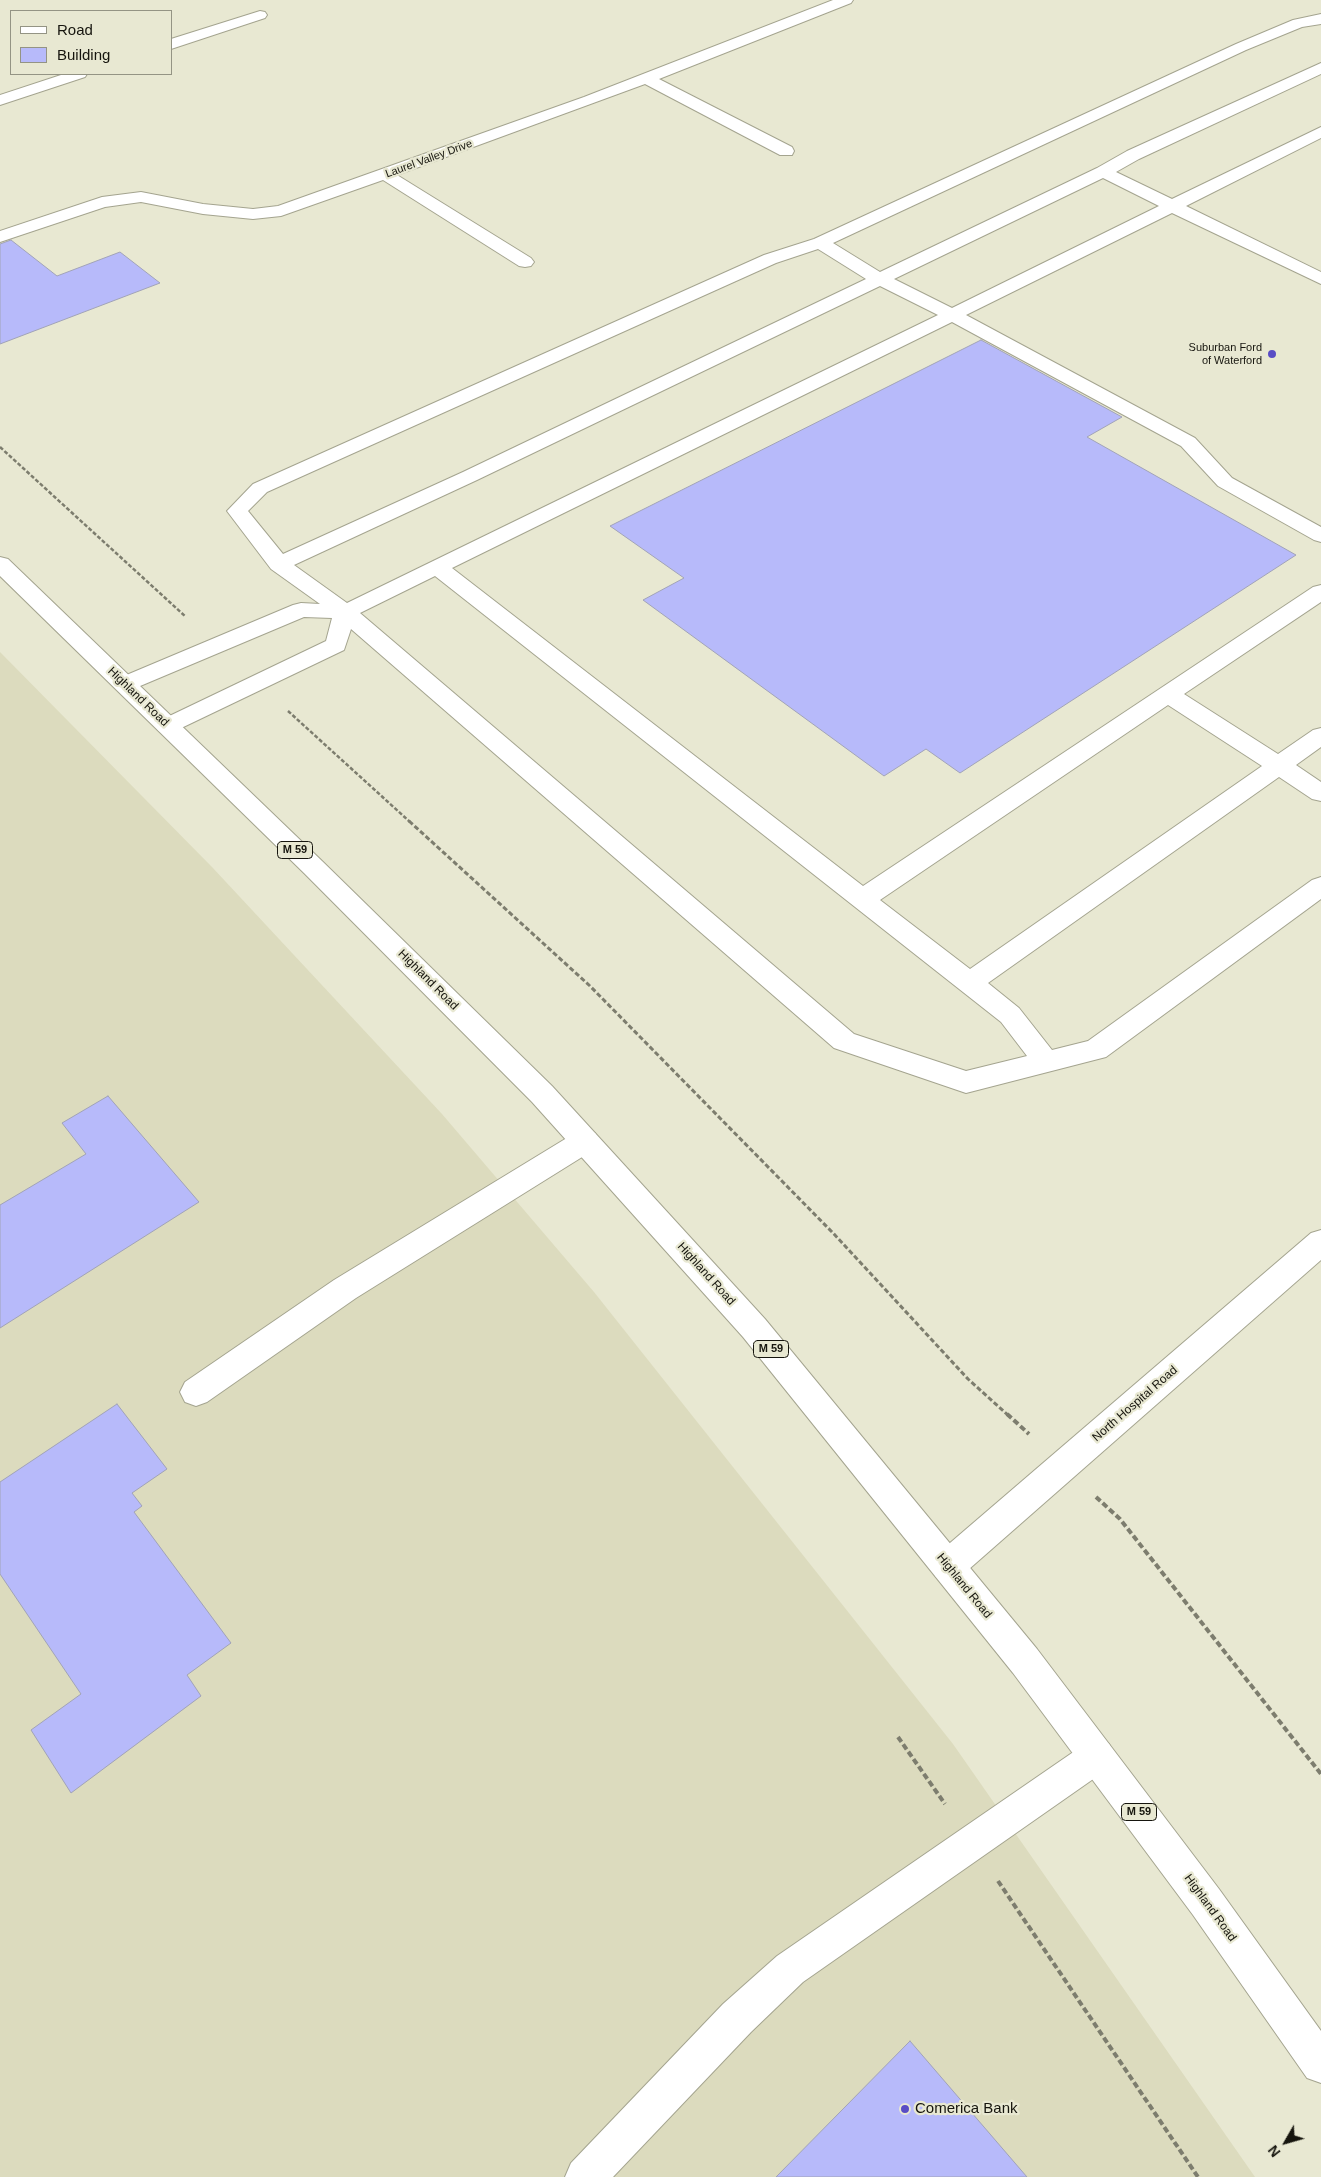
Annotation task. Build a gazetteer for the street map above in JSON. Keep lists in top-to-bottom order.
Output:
{
  "streets": {
    "main road": [
      "Laurel Valley Drive",
      "Highland Road",
      "M 59",
      "North Hospital Road"
    ]
  },
  "crossings": [
    ["Highland Road", "North Hospital Road"]
  ],
  "places": ["Suburban Ford of Waterford", "Comerica Bank"],
  "legend": ["Road", "Building"],
  "north": "bottom left"
}
